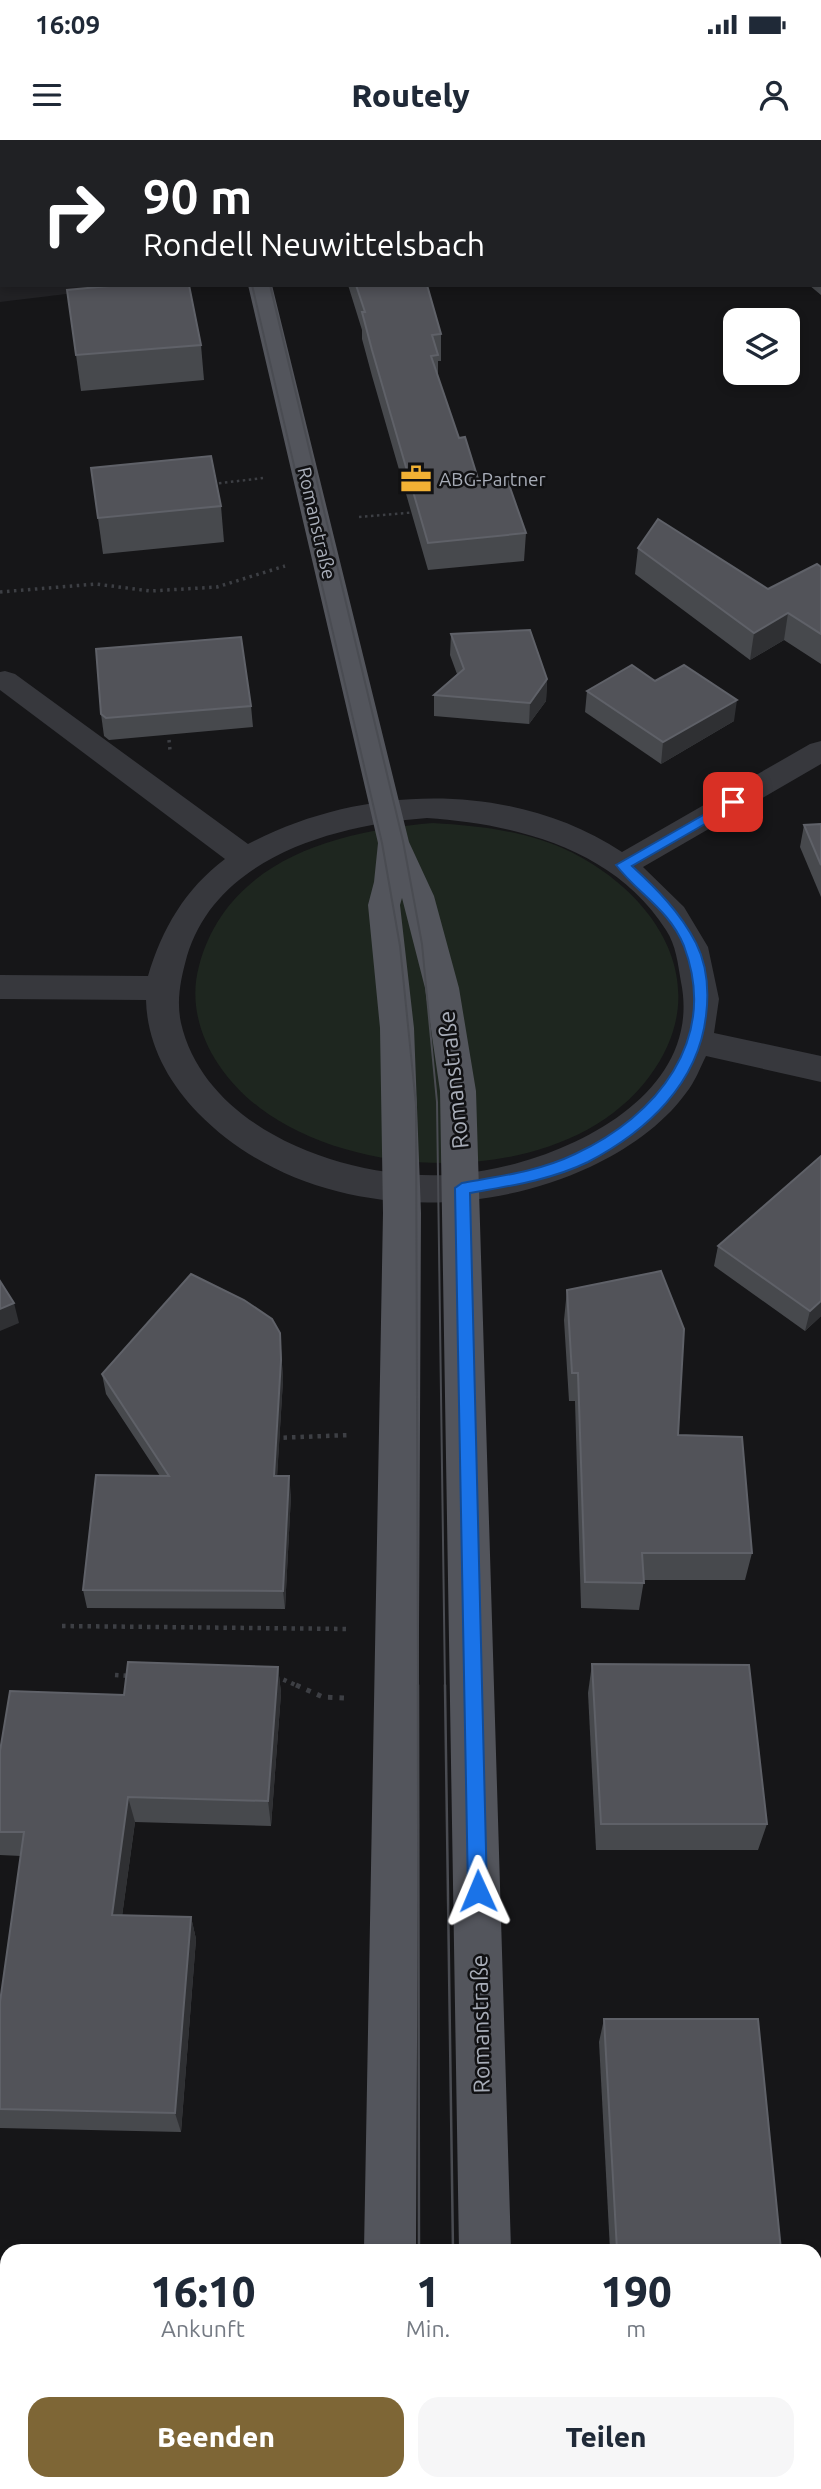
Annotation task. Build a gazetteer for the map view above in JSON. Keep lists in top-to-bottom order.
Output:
{
  "streets": {
    "main road": ["Romanstraße"]
  },
  "places": {
    "office": ["ABG-Partner"]
  },
  "page": {
    "status": "16:09",
    "header": "Routely",
    "turn": ["90 m", "Rondell Neuwittelsbach"],
    "eta": [
      "16:10",
      "Ankunft",
      "1",
      "Min.",
      "190",
      "m"
    ],
    "buttons": ["Beenden", "Teilen"]
  }
}
